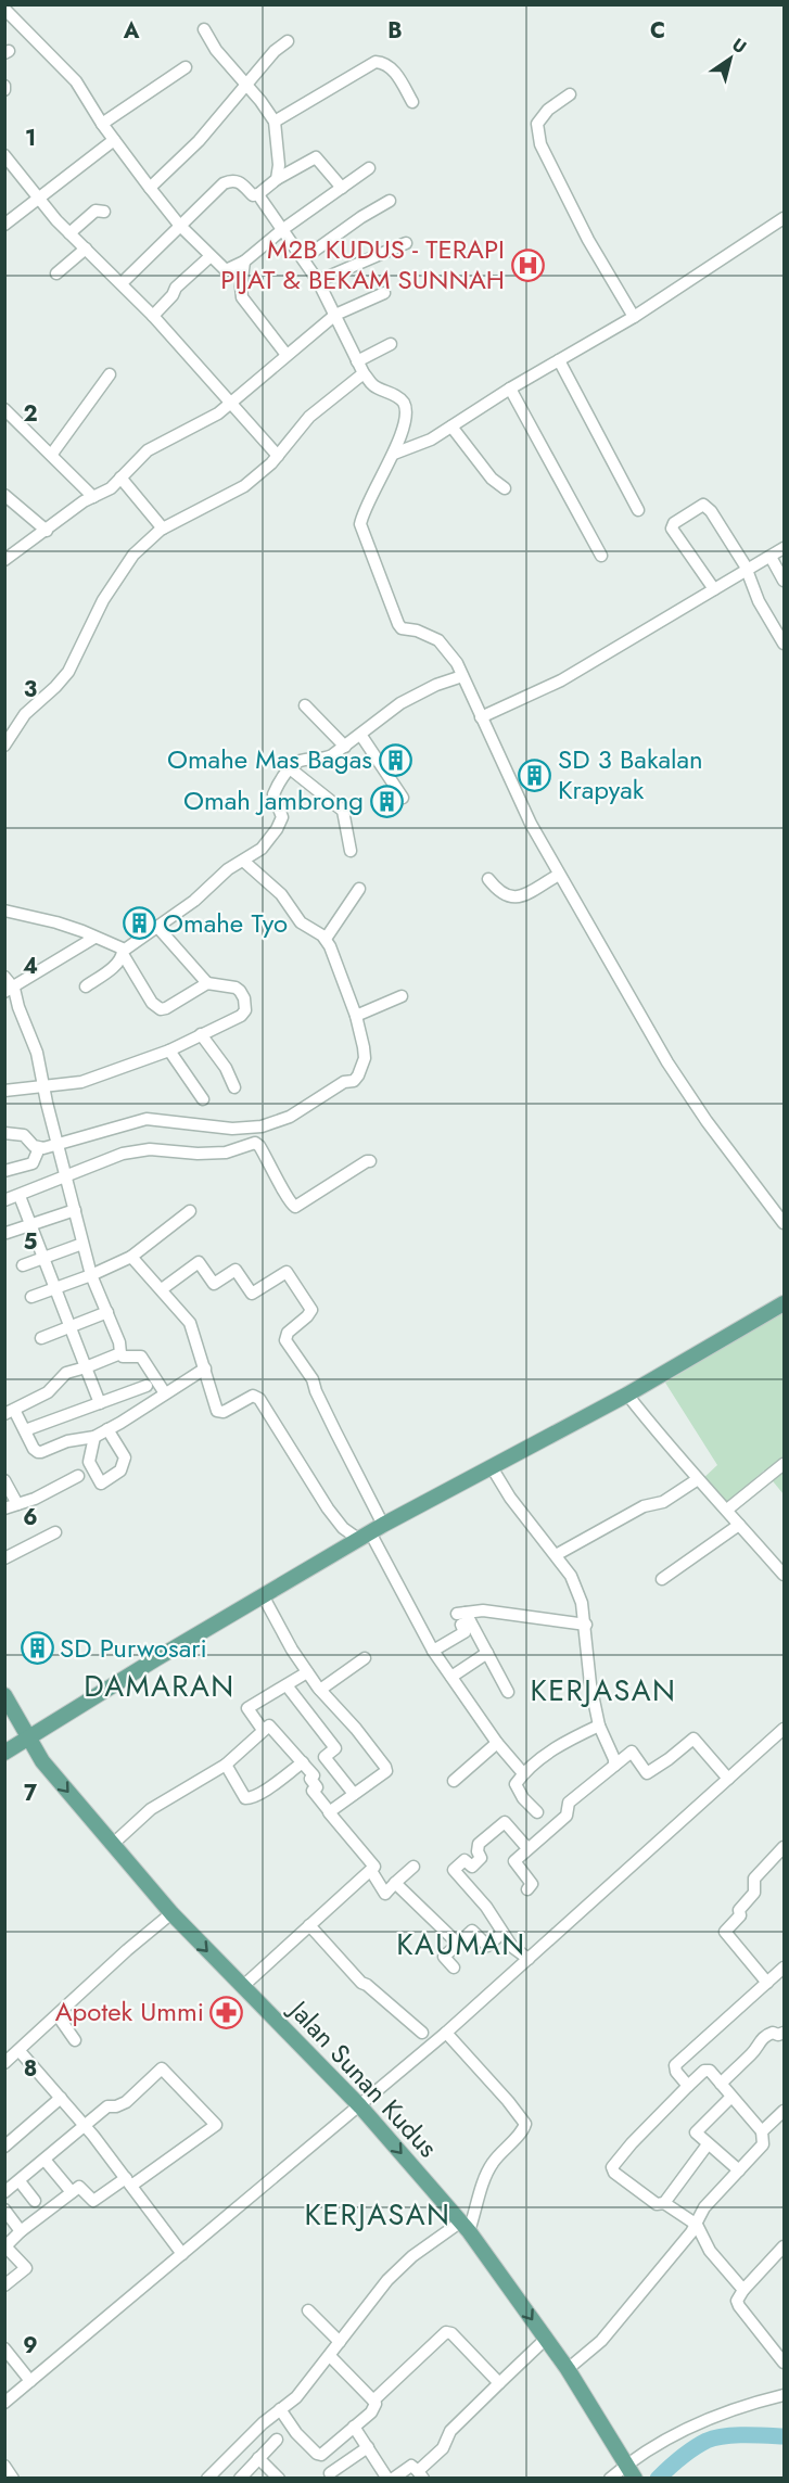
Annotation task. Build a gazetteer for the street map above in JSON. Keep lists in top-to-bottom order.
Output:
{
  "streets": {
    "main road": ["Jalan Sunan Kudus"]
  },
  "one_way": ["Jalan Sunan Kudus"],
  "districts": [
    "DAMARAN",
    "KERJASAN",
    "KAUMAN",
    "KERJASAN"
  ],
  "places": {
    "hospital": ["M2B KUDUS - TERAPI PIJAT & BEKAM SUNNAH"],
    "building": [
      "Omahe Mas Bagas",
      "SD 3 Bakalan Krapyak",
      "Omah Jambrong",
      "Omahe Tyo",
      "SD Purwosari"
    ],
    "pharmacy": ["Apotek Ummi"]
  },
  "north": "top right",
  "grid": {
    "columns": ["A", "B", "C"],
    "rows": [
      "1",
      "2",
      "3",
      "4",
      "5",
      "6",
      "7",
      "8",
      "9"
    ]
  }
}
